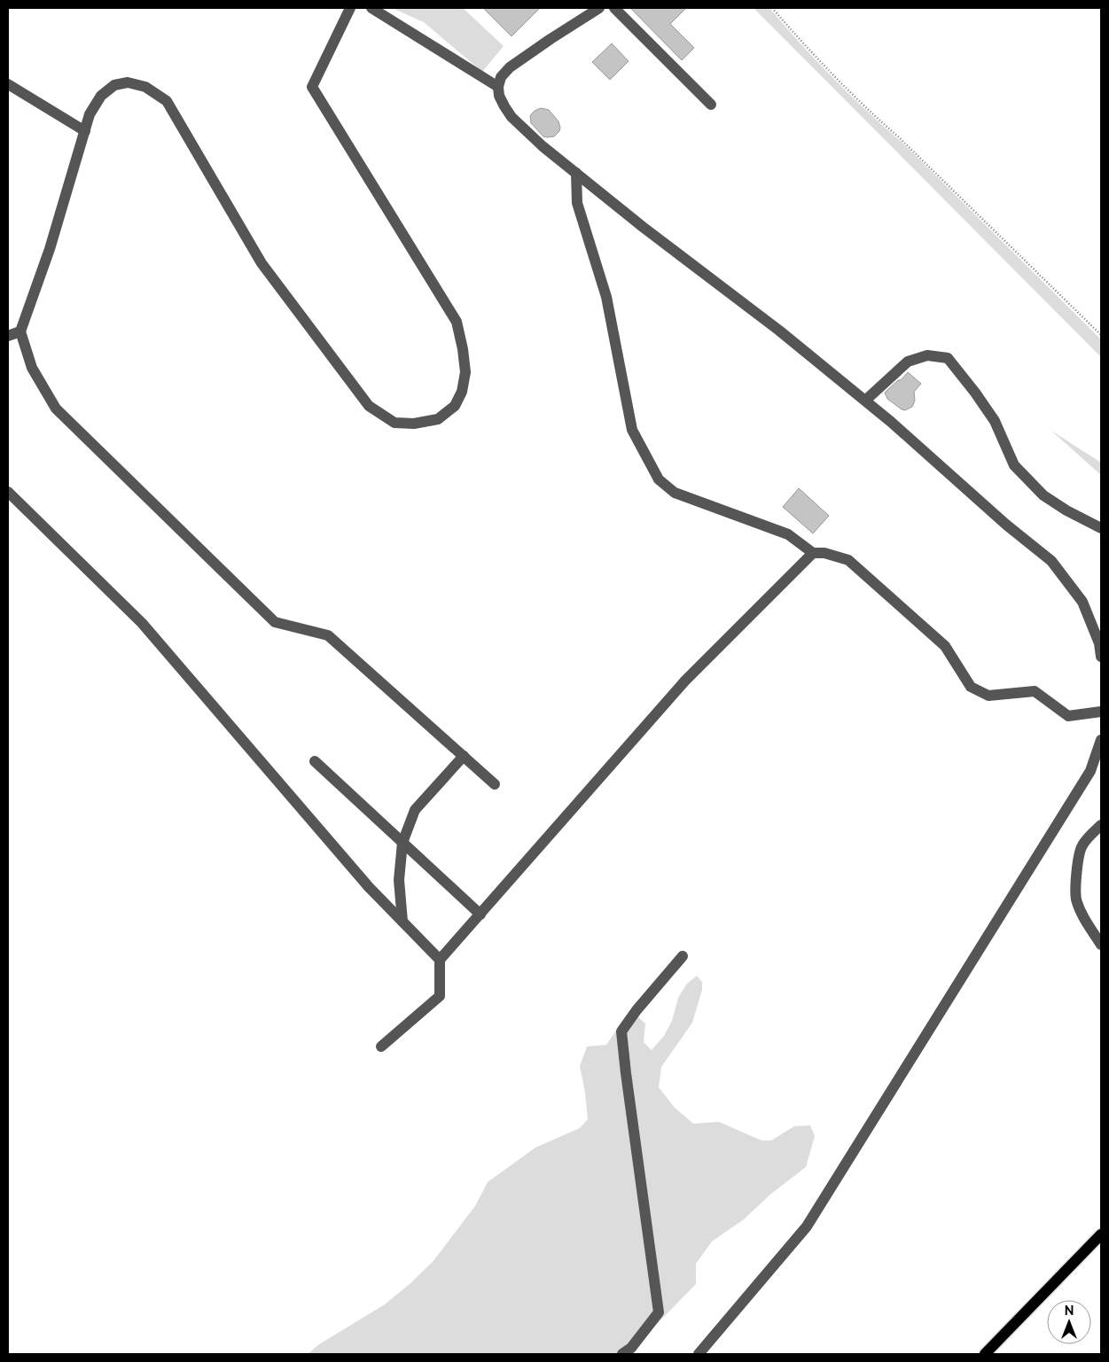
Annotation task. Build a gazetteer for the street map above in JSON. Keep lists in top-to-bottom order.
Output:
{
  "north": "top"
}
